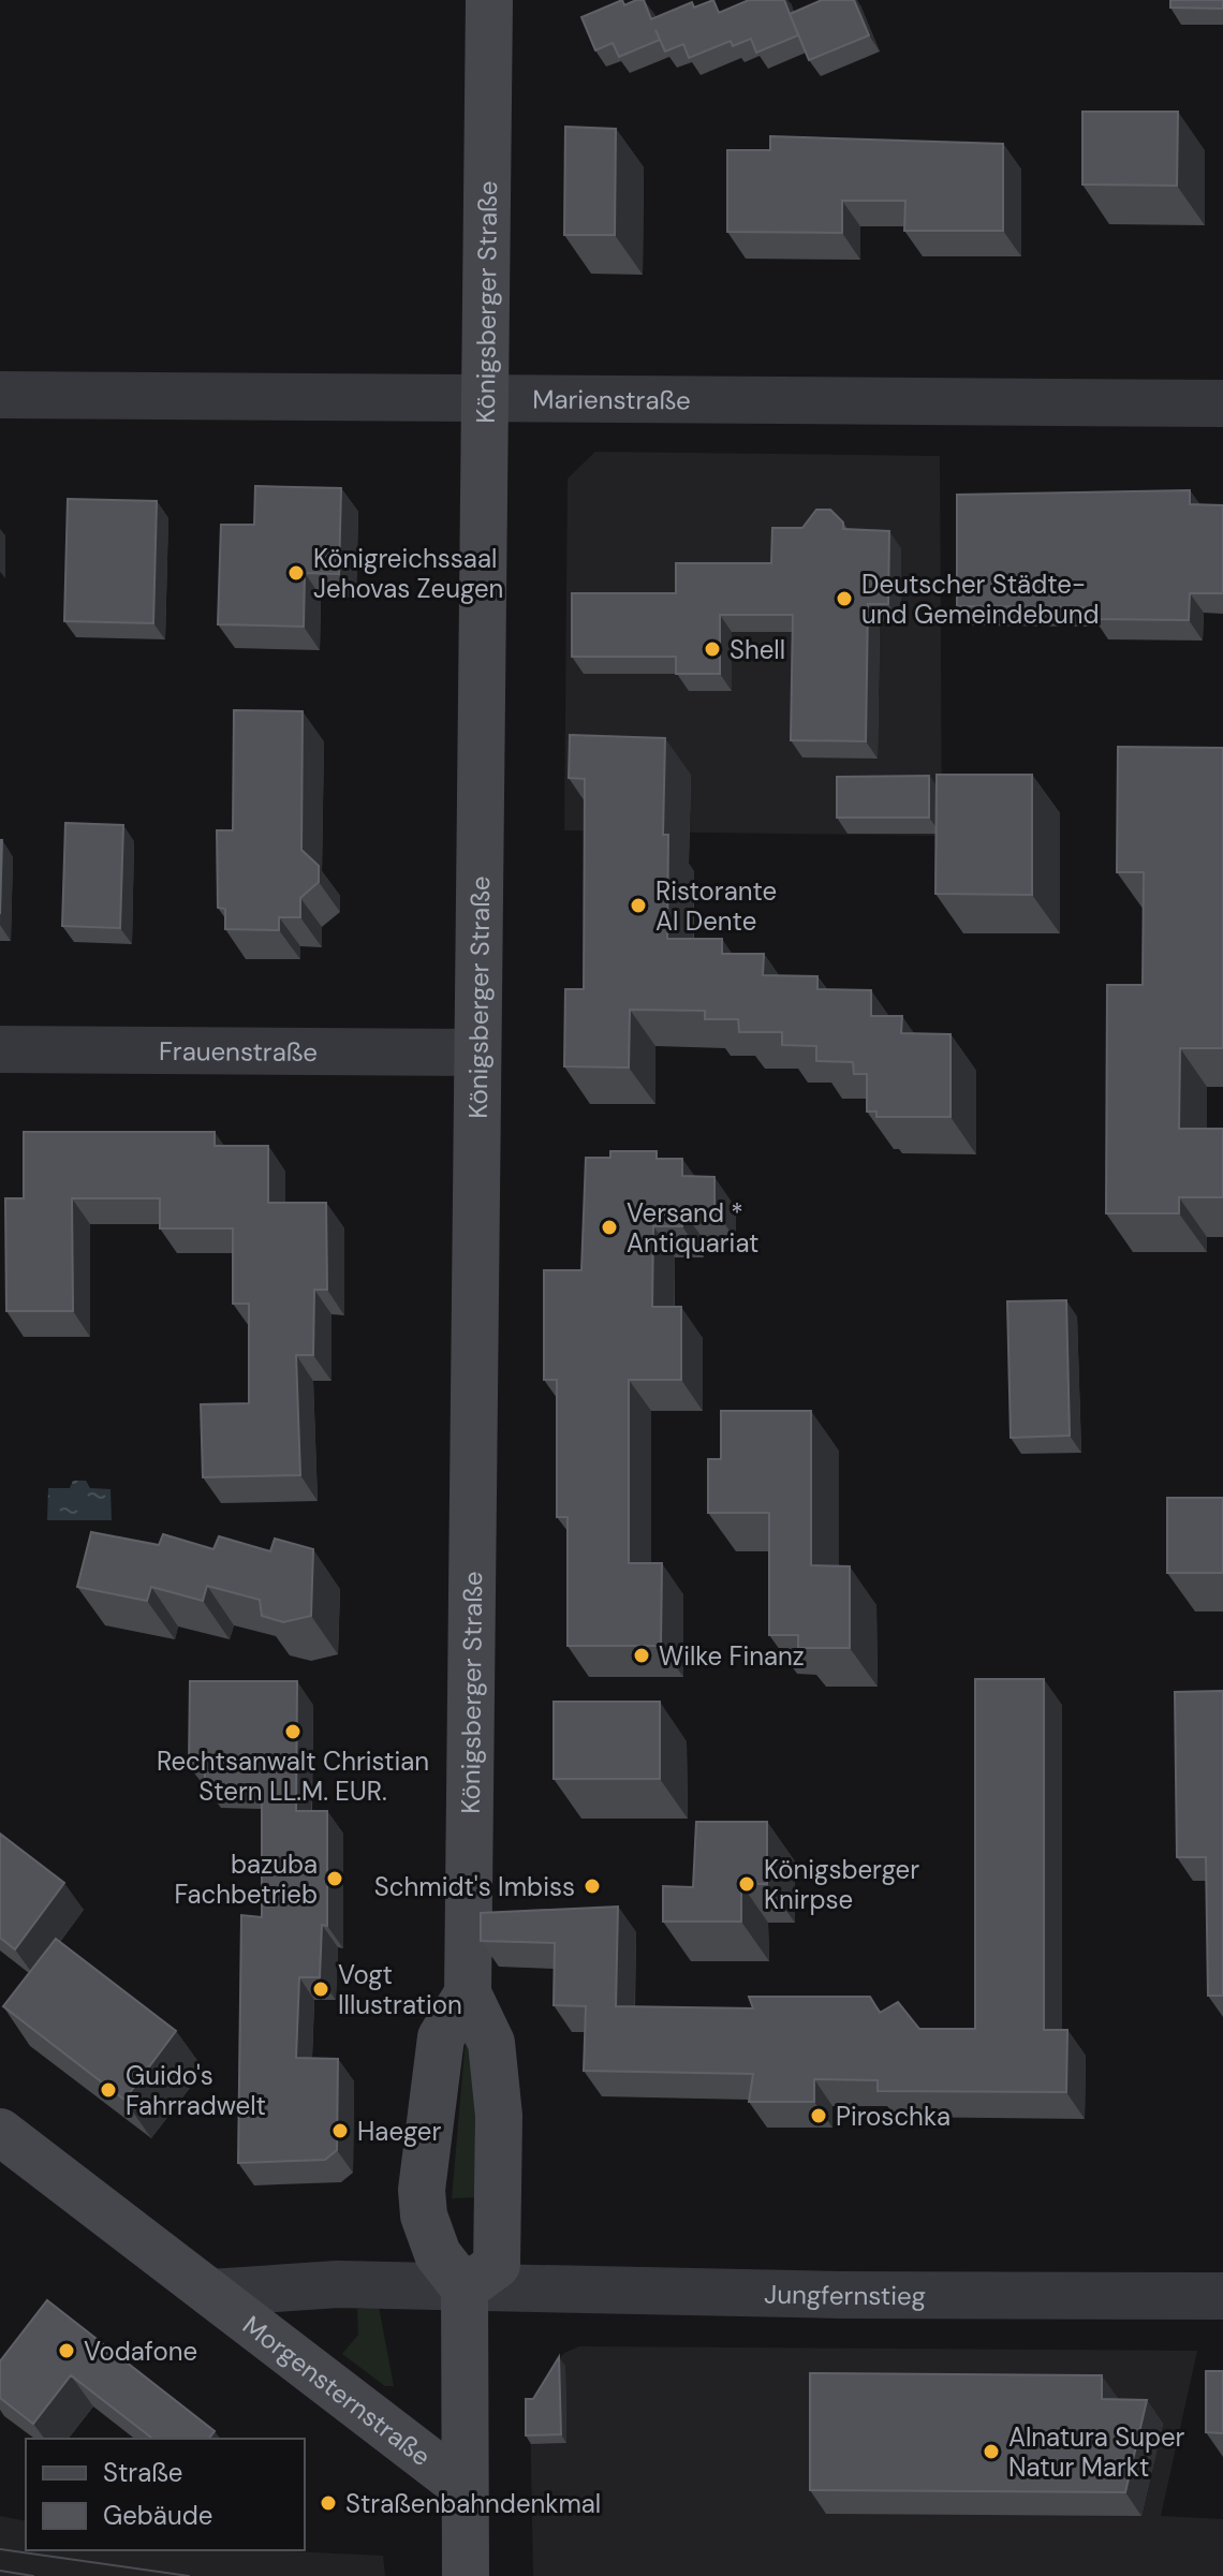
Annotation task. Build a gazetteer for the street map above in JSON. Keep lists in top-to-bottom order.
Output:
{
  "streets": {
    "main road": ["Königsberger Straße", "Morgensternstraße"],
    "street": ["Marienstraße", "Frauenstraße", "Jungfernstieg"]
  },
  "crossings": [
    ["Königsberger Straße", "Marienstraße"],
    ["Königsberger Straße", "Frauenstraße"],
    ["Königsberger Straße", "Jungfernstieg"],
    ["Königsberger Straße", "Morgensternstraße"],
    ["Jungfernstieg", "Morgensternstraße"]
  ],
  "places": [
    "Königreichssaal Jehovas Zeugen",
    "Deutscher Städte- und Gemeindebund",
    "Shell",
    "Ristorante Al Dente",
    "Versand * Antiquariat",
    "Wilke Finanz",
    "Rechtsanwalt Christian Stern LL.M. EUR.",
    "bazuba Fachbetrieb",
    "Königsberger Knirpse",
    "Schmidt's Imbiss",
    "Vogt Illustration",
    "Guido's Fahrradwelt",
    "Piroschka",
    "Haeger",
    "Vodafone",
    "Alnatura Super Natur Markt",
    "Straßenbahndenkmal"
  ],
  "legend": ["Straße", "Gebäude"]
}
